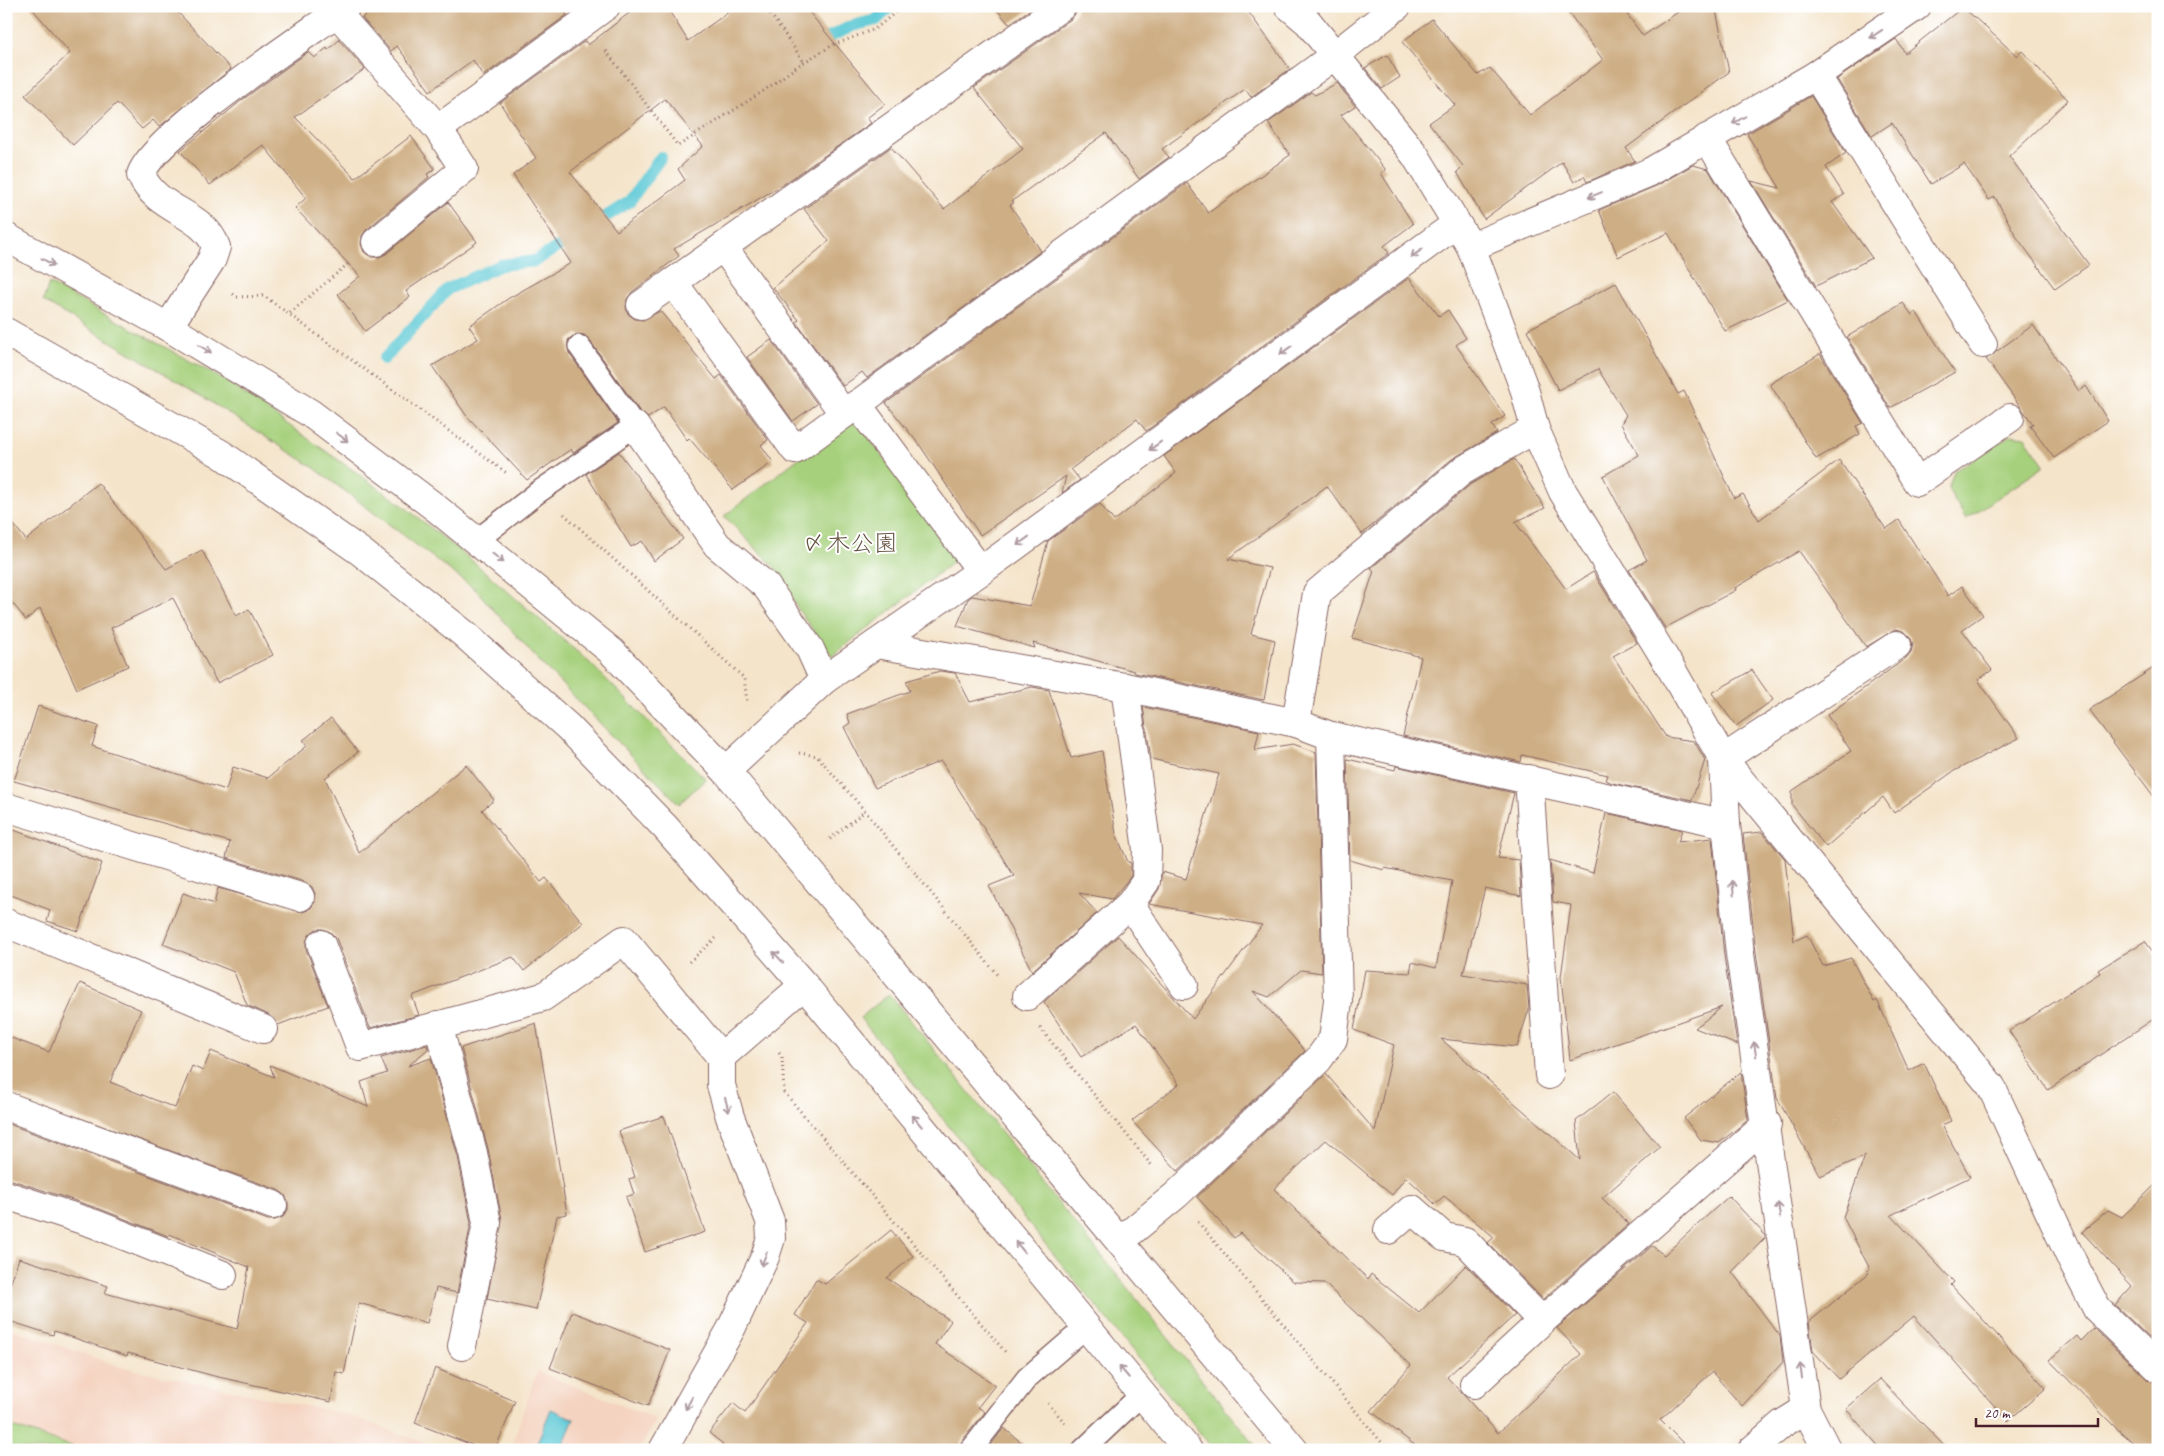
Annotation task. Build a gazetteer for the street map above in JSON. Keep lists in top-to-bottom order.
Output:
{
  "parks": ["〆木公園"],
  "scale_bar": "20 m"
}
